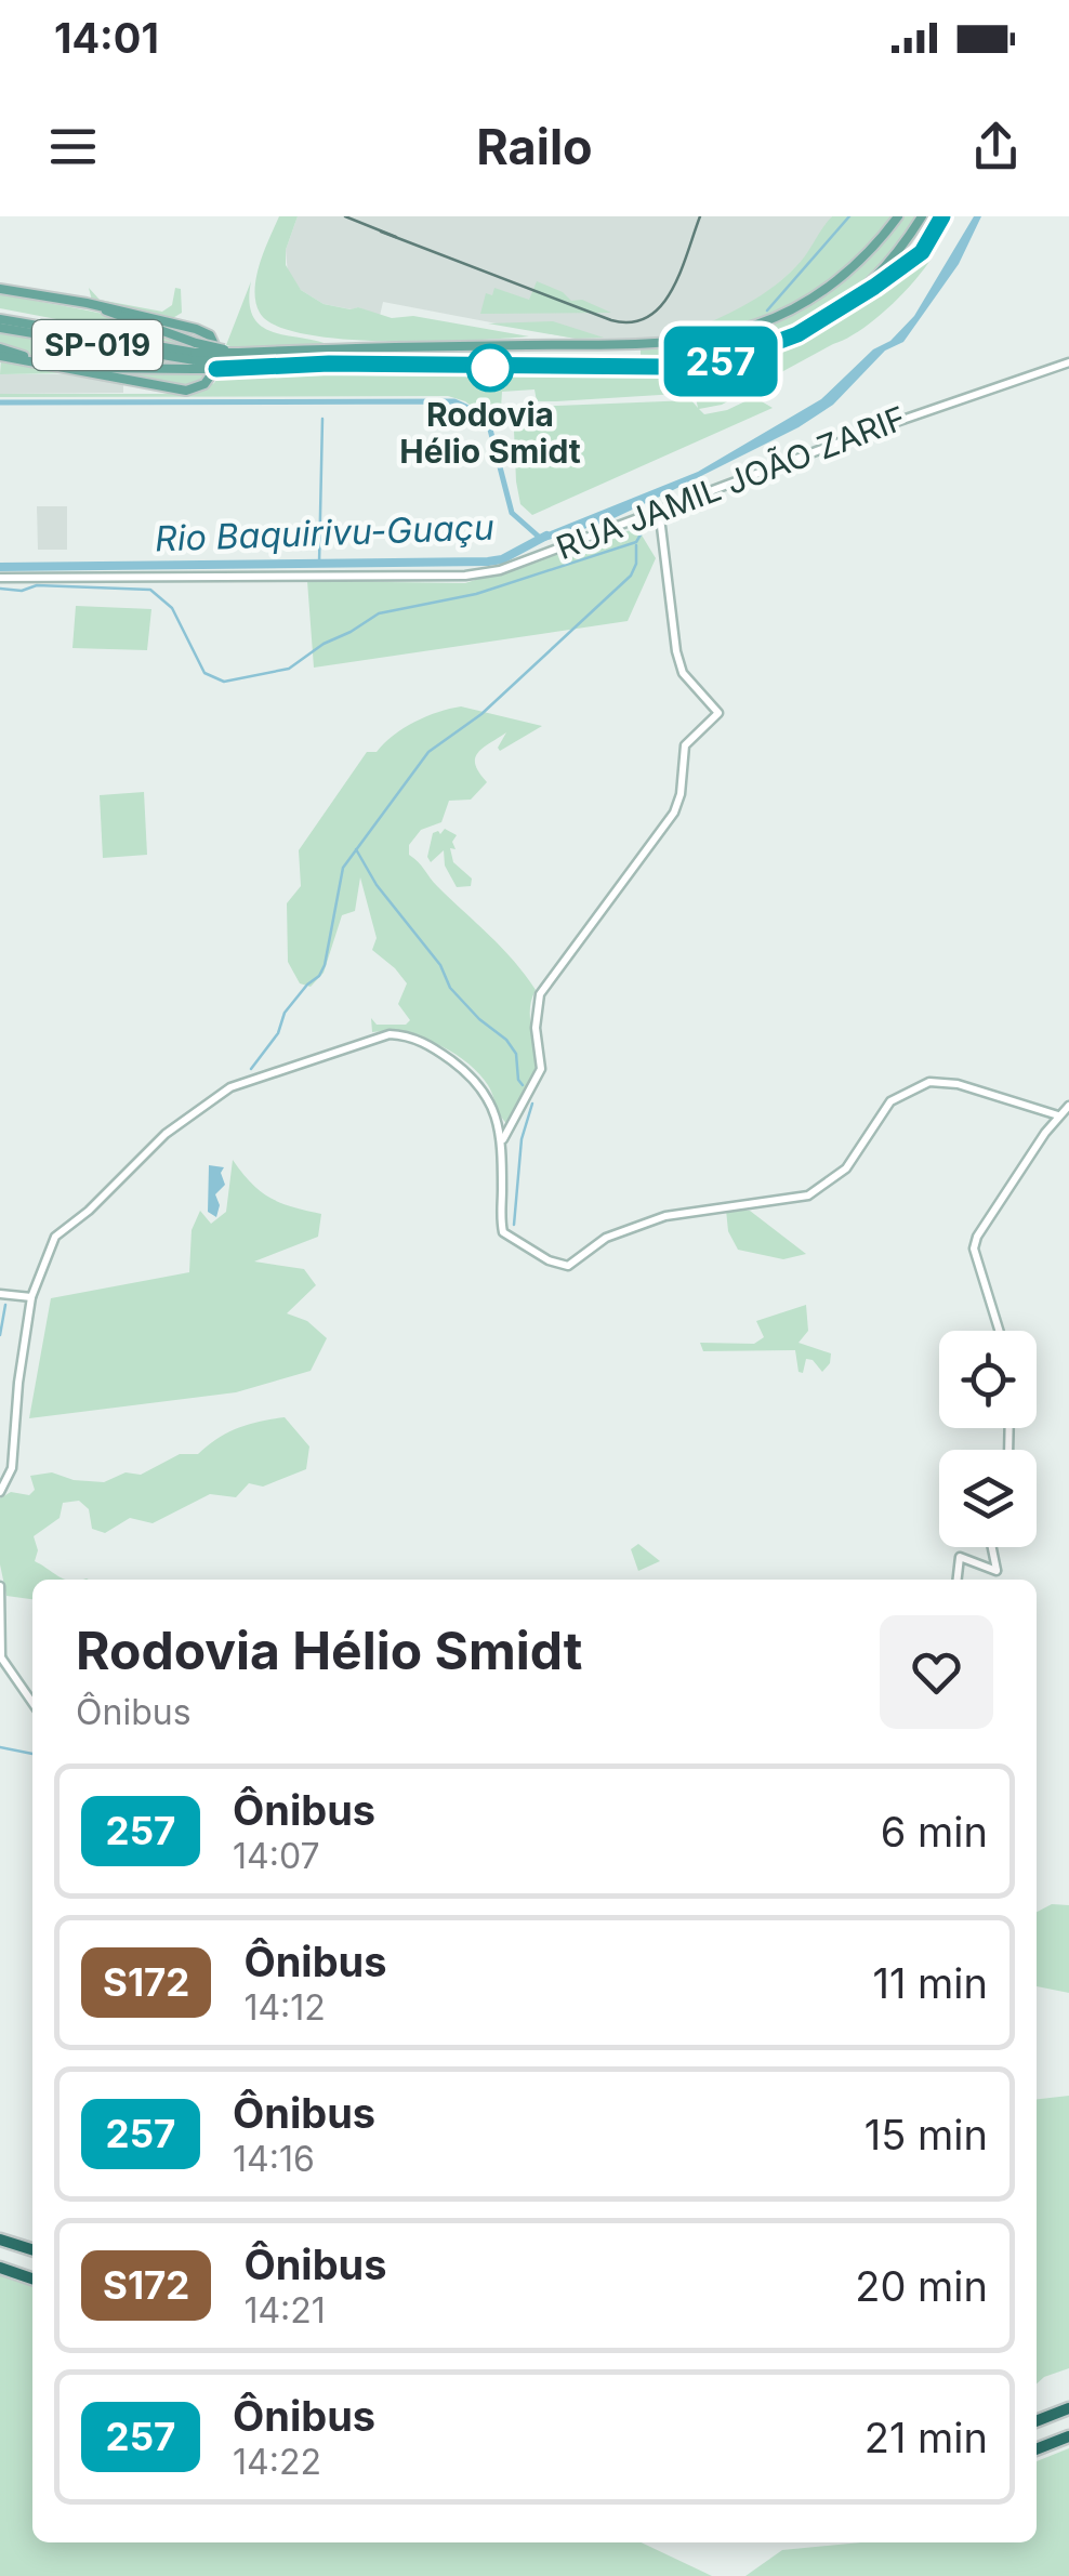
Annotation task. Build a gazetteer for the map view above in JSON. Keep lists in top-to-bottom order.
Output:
{
  "streets": {
    "main road": ["SP-019"],
    "street": ["RUA JAMIL JOÃO ZARIF"]
  },
  "water": ["Rio Baquirivu-Guaçu"],
  "places": ["Rodovia Hélio Smidt"],
  "lines": ["bus line 257"],
  "page": {
    "status": "14:01",
    "header": "Railo",
    "on_map": "257",
    "heading": ["Rodovia Hélio Smidt", "Ônibus"],
    "list": [
      {
        "mark": "257",
        "name": "Ônibus",
        "note": "14:07",
        "value": "6 min"
      },
      {
        "mark": "S172",
        "name": "Ônibus",
        "note": "14:12",
        "value": "11 min"
      },
      {
        "mark": "257",
        "name": "Ônibus",
        "note": "14:16",
        "value": "15 min"
      },
      {
        "mark": "S172",
        "name": "Ônibus",
        "note": "14:21",
        "value": "20 min"
      },
      {
        "mark": "257",
        "name": "Ônibus",
        "note": "14:22",
        "value": "21 min"
      }
    ]
  }
}
